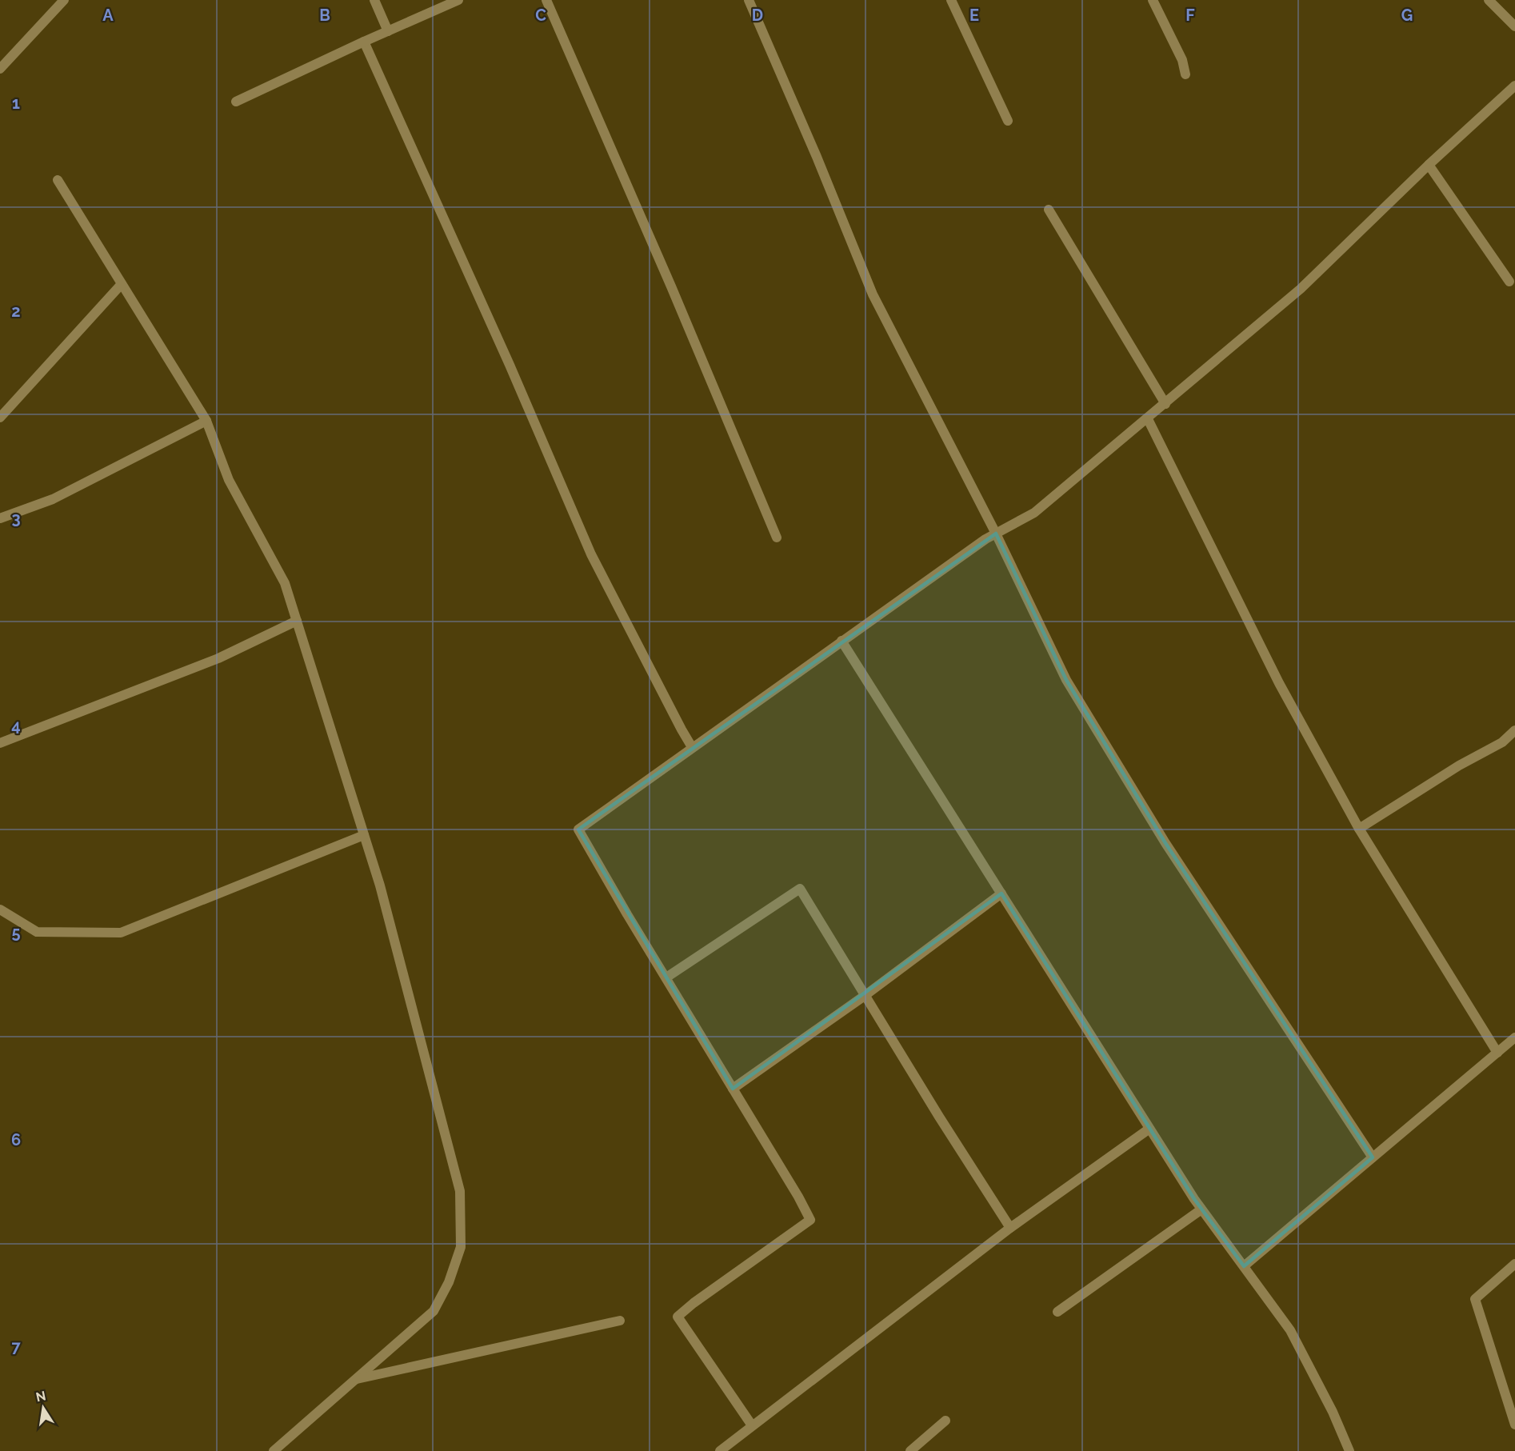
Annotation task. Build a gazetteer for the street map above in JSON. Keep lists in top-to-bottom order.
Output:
{
  "north": "top",
  "grid": {
    "columns": [
      "A",
      "B",
      "C",
      "D",
      "E",
      "F",
      "G"
    ],
    "rows": [
      "1",
      "2",
      "3",
      "4",
      "5",
      "6",
      "7"
    ]
  }
}
